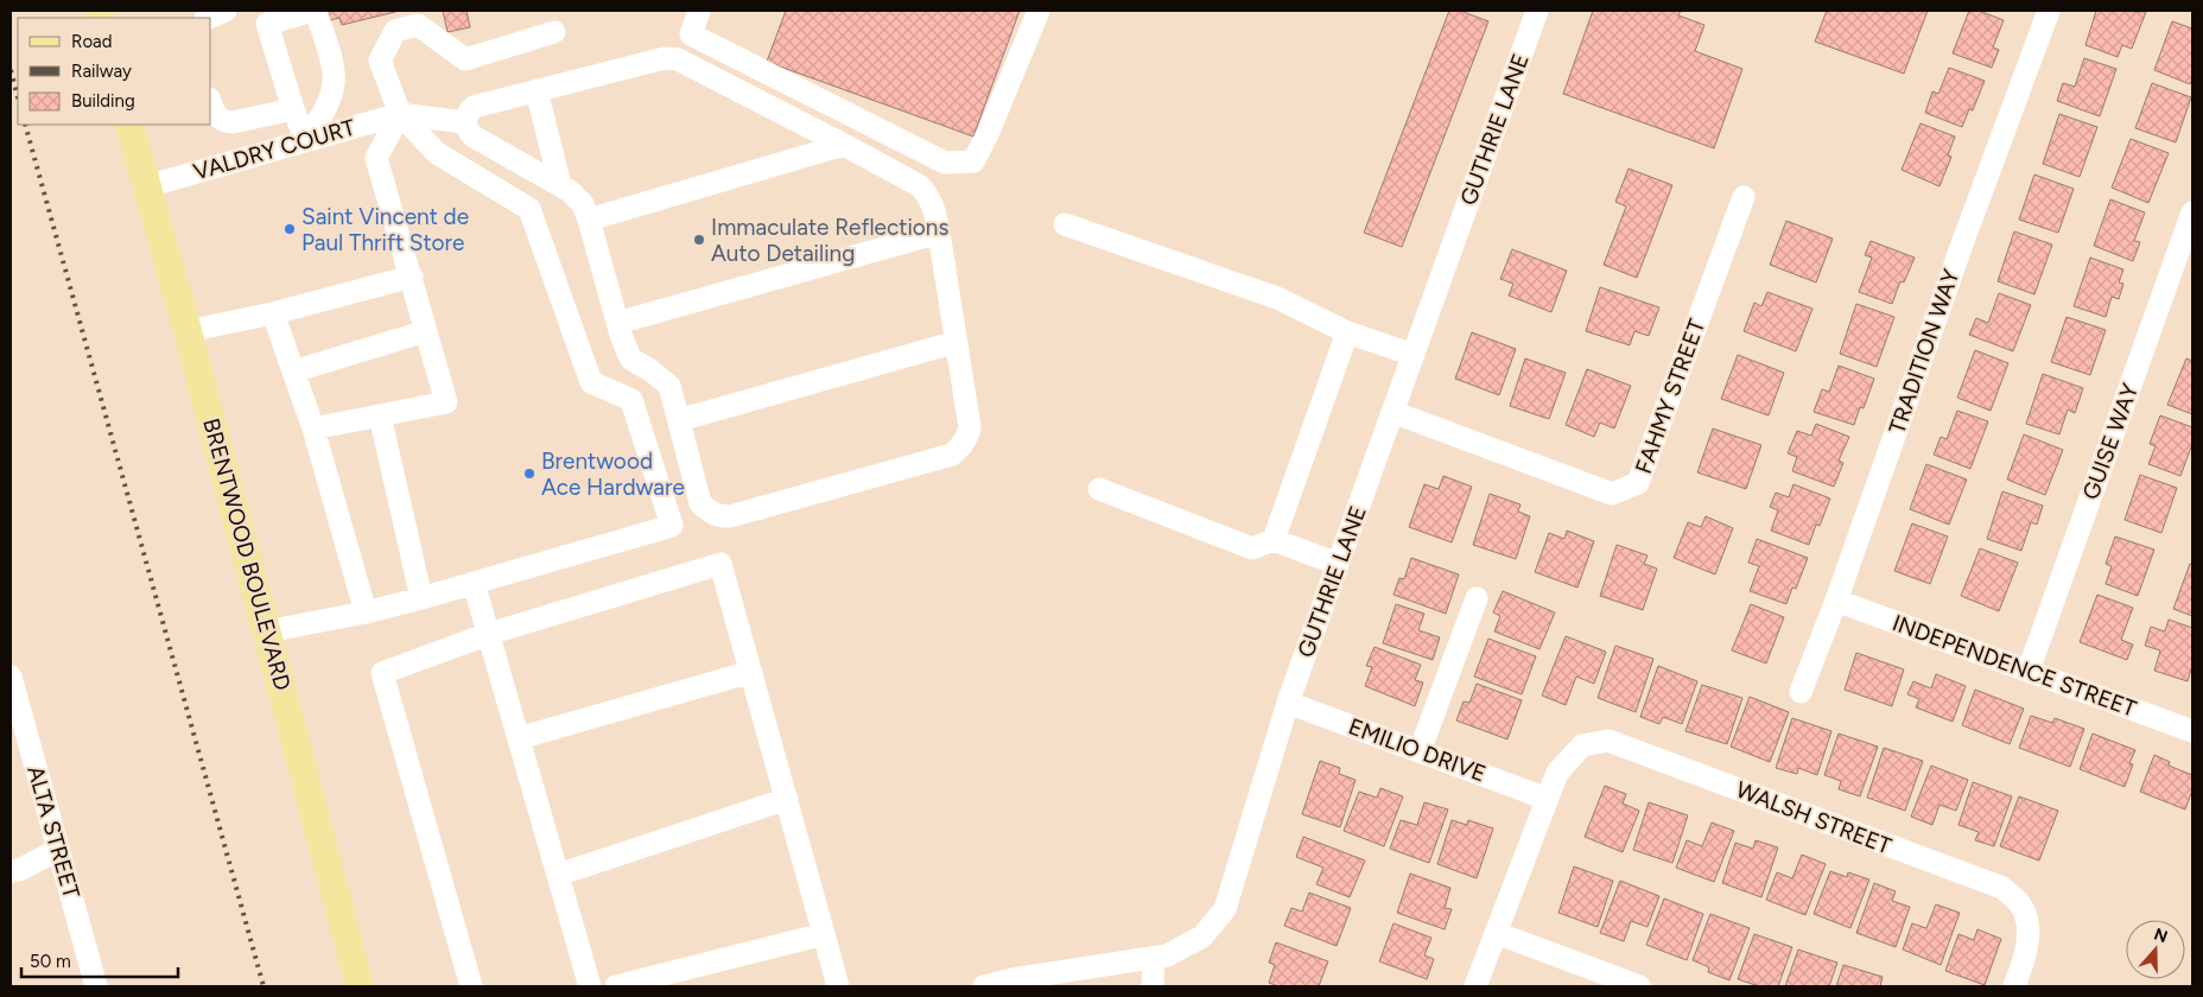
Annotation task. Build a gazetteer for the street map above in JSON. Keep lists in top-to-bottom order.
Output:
{
  "streets": {
    "main road": ["BRENTWOOD BOULEVARD"],
    "street": [
      "GUTHRIE LANE",
      "VALDRY COURT",
      "TRADITION WAY",
      "FAHMY STREET",
      "GUISE WAY",
      "INDEPENDENCE STREET",
      "EMILIO DRIVE",
      "WALSH STREET",
      "ALTA STREET"
    ]
  },
  "crossings": [
    ["GUTHRIE LANE", "FAHMY STREET"],
    ["GUTHRIE LANE", "EMILIO DRIVE"],
    ["VALDRY COURT", "BRENTWOOD BOULEVARD"],
    ["TRADITION WAY", "INDEPENDENCE STREET"],
    ["GUISE WAY", "INDEPENDENCE STREET"],
    ["EMILIO DRIVE", "WALSH STREET"]
  ],
  "places": ["Saint Vincent de Paul Thrift Store", "Immaculate Reflections Auto Detailing", "Brentwood Ace Hardware"],
  "legend": ["Road", "Railway", "Building"],
  "scale_bar": "50 m",
  "north": "top"
}
